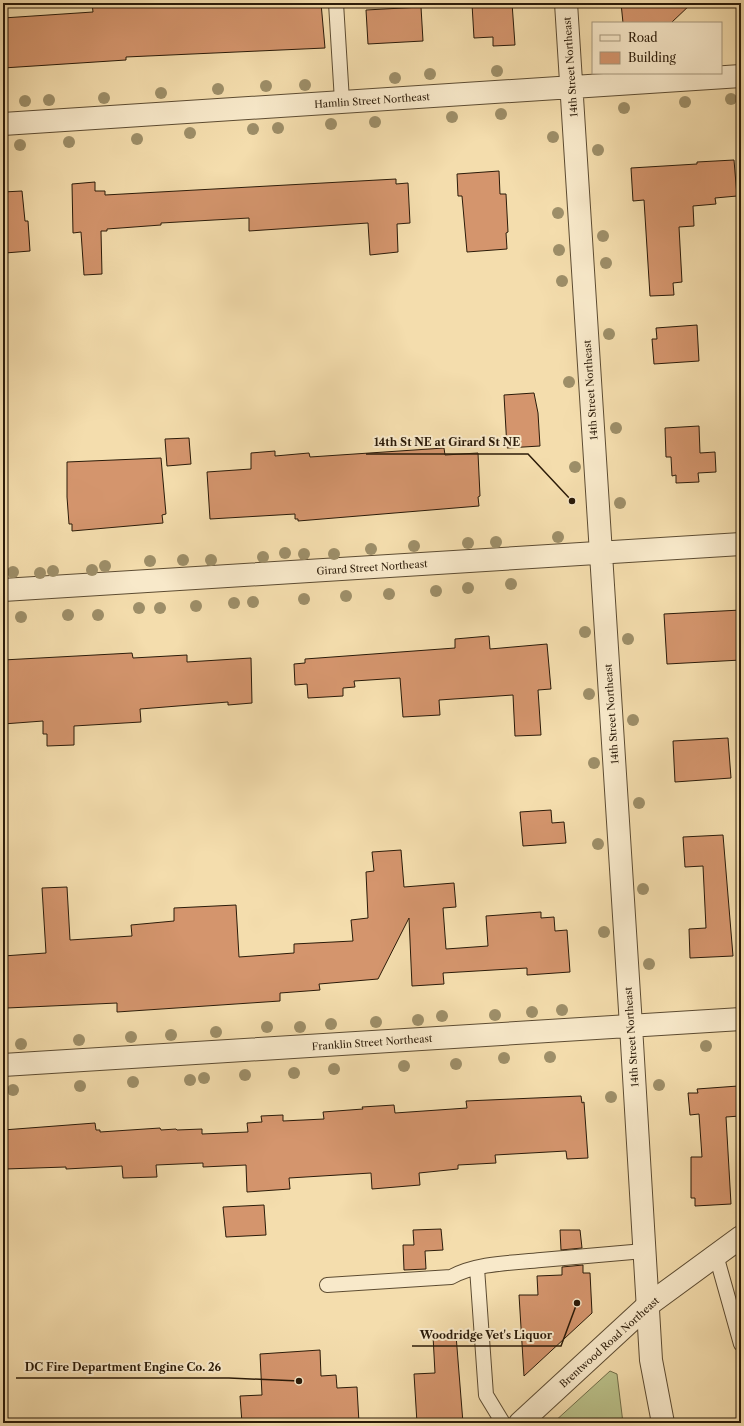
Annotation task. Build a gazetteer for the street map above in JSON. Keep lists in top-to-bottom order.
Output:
{
  "streets": {
    "street": [
      "14th Street Northeast",
      "Hamlin Street Northeast",
      "Girard Street Northeast",
      "Franklin Street Northeast",
      "Brentwood Road Northeast"
    ]
  },
  "crossings": [
    ["14th Street Northeast", "Hamlin Street Northeast"],
    ["14th Street Northeast", "Girard Street Northeast"],
    ["14th Street Northeast", "Franklin Street Northeast"],
    ["14th Street Northeast", "Brentwood Road Northeast"]
  ],
  "places": ["14th St NE at Girard St NE", "Woodridge Vet's Liquor", "DC Fire Department Engine Co. 26"],
  "legend": ["Road", "Building"]
}
